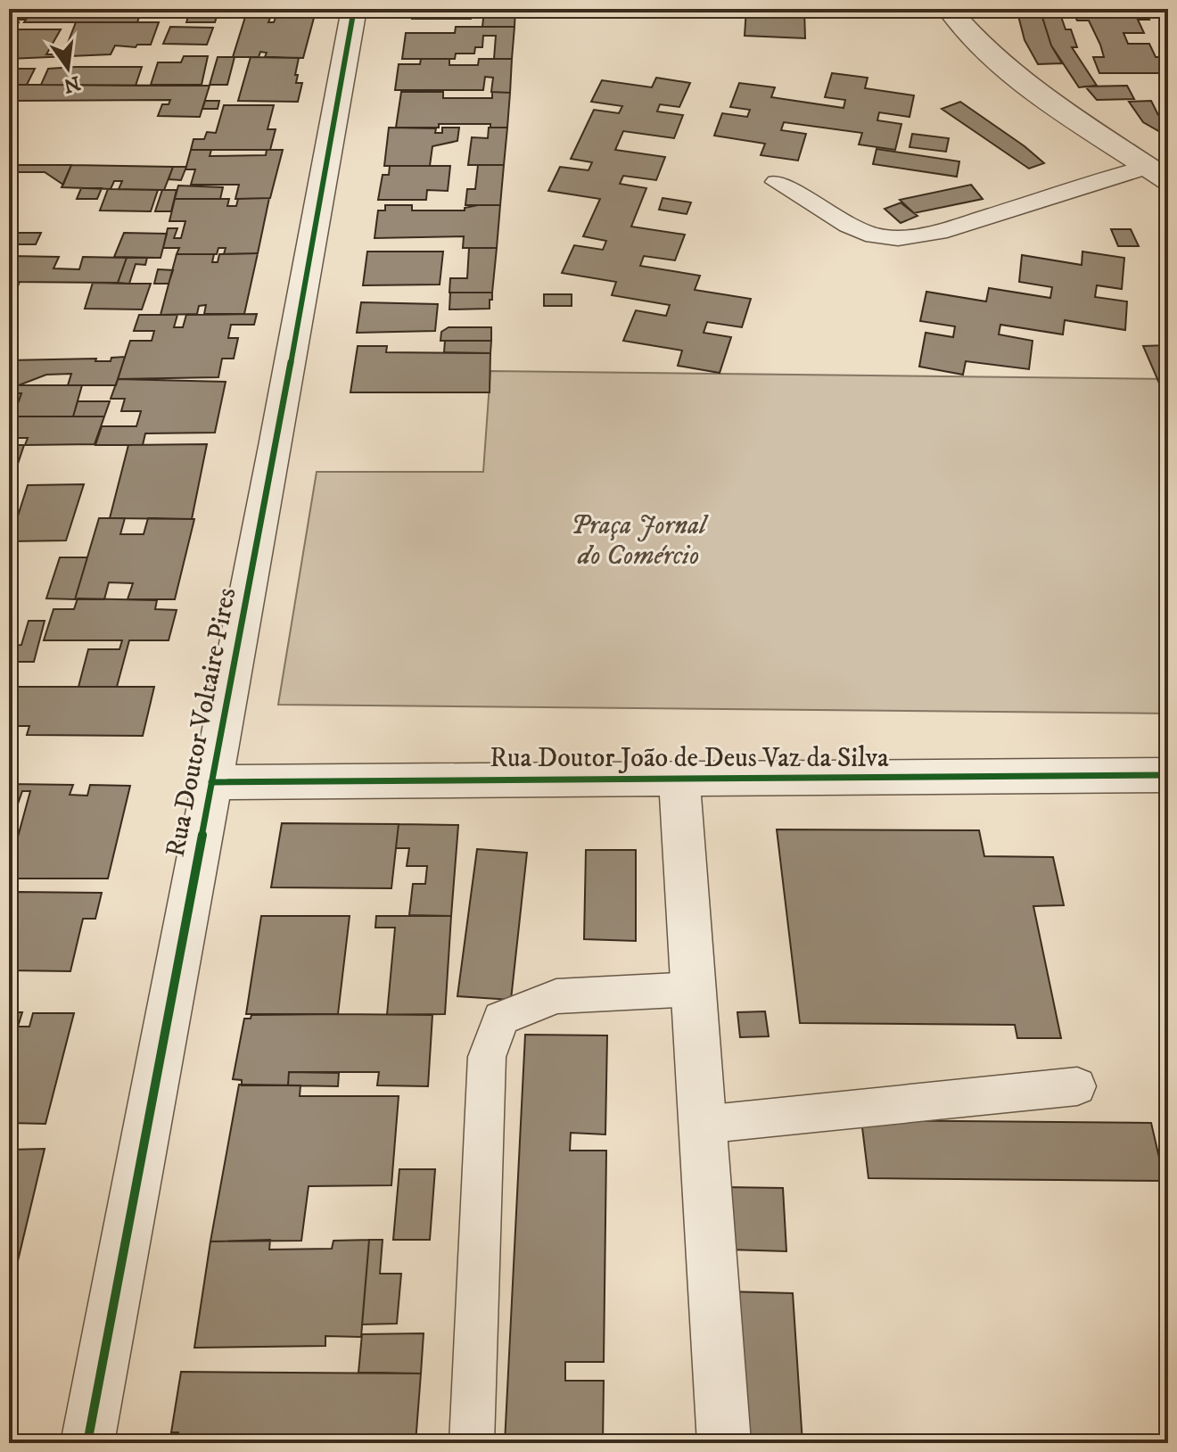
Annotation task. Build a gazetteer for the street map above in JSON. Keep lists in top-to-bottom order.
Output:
{
  "streets": {
    "street": ["Rua Doutor Voltaire Pires", "Rua Doutor João de Deus Vaz da Silva"]
  },
  "crossings": [
    ["Rua Doutor Voltaire Pires", "Rua Doutor João de Deus Vaz da Silva"]
  ],
  "parks": ["Praça Jornal do Comércio"],
  "north": "bottom"
}
